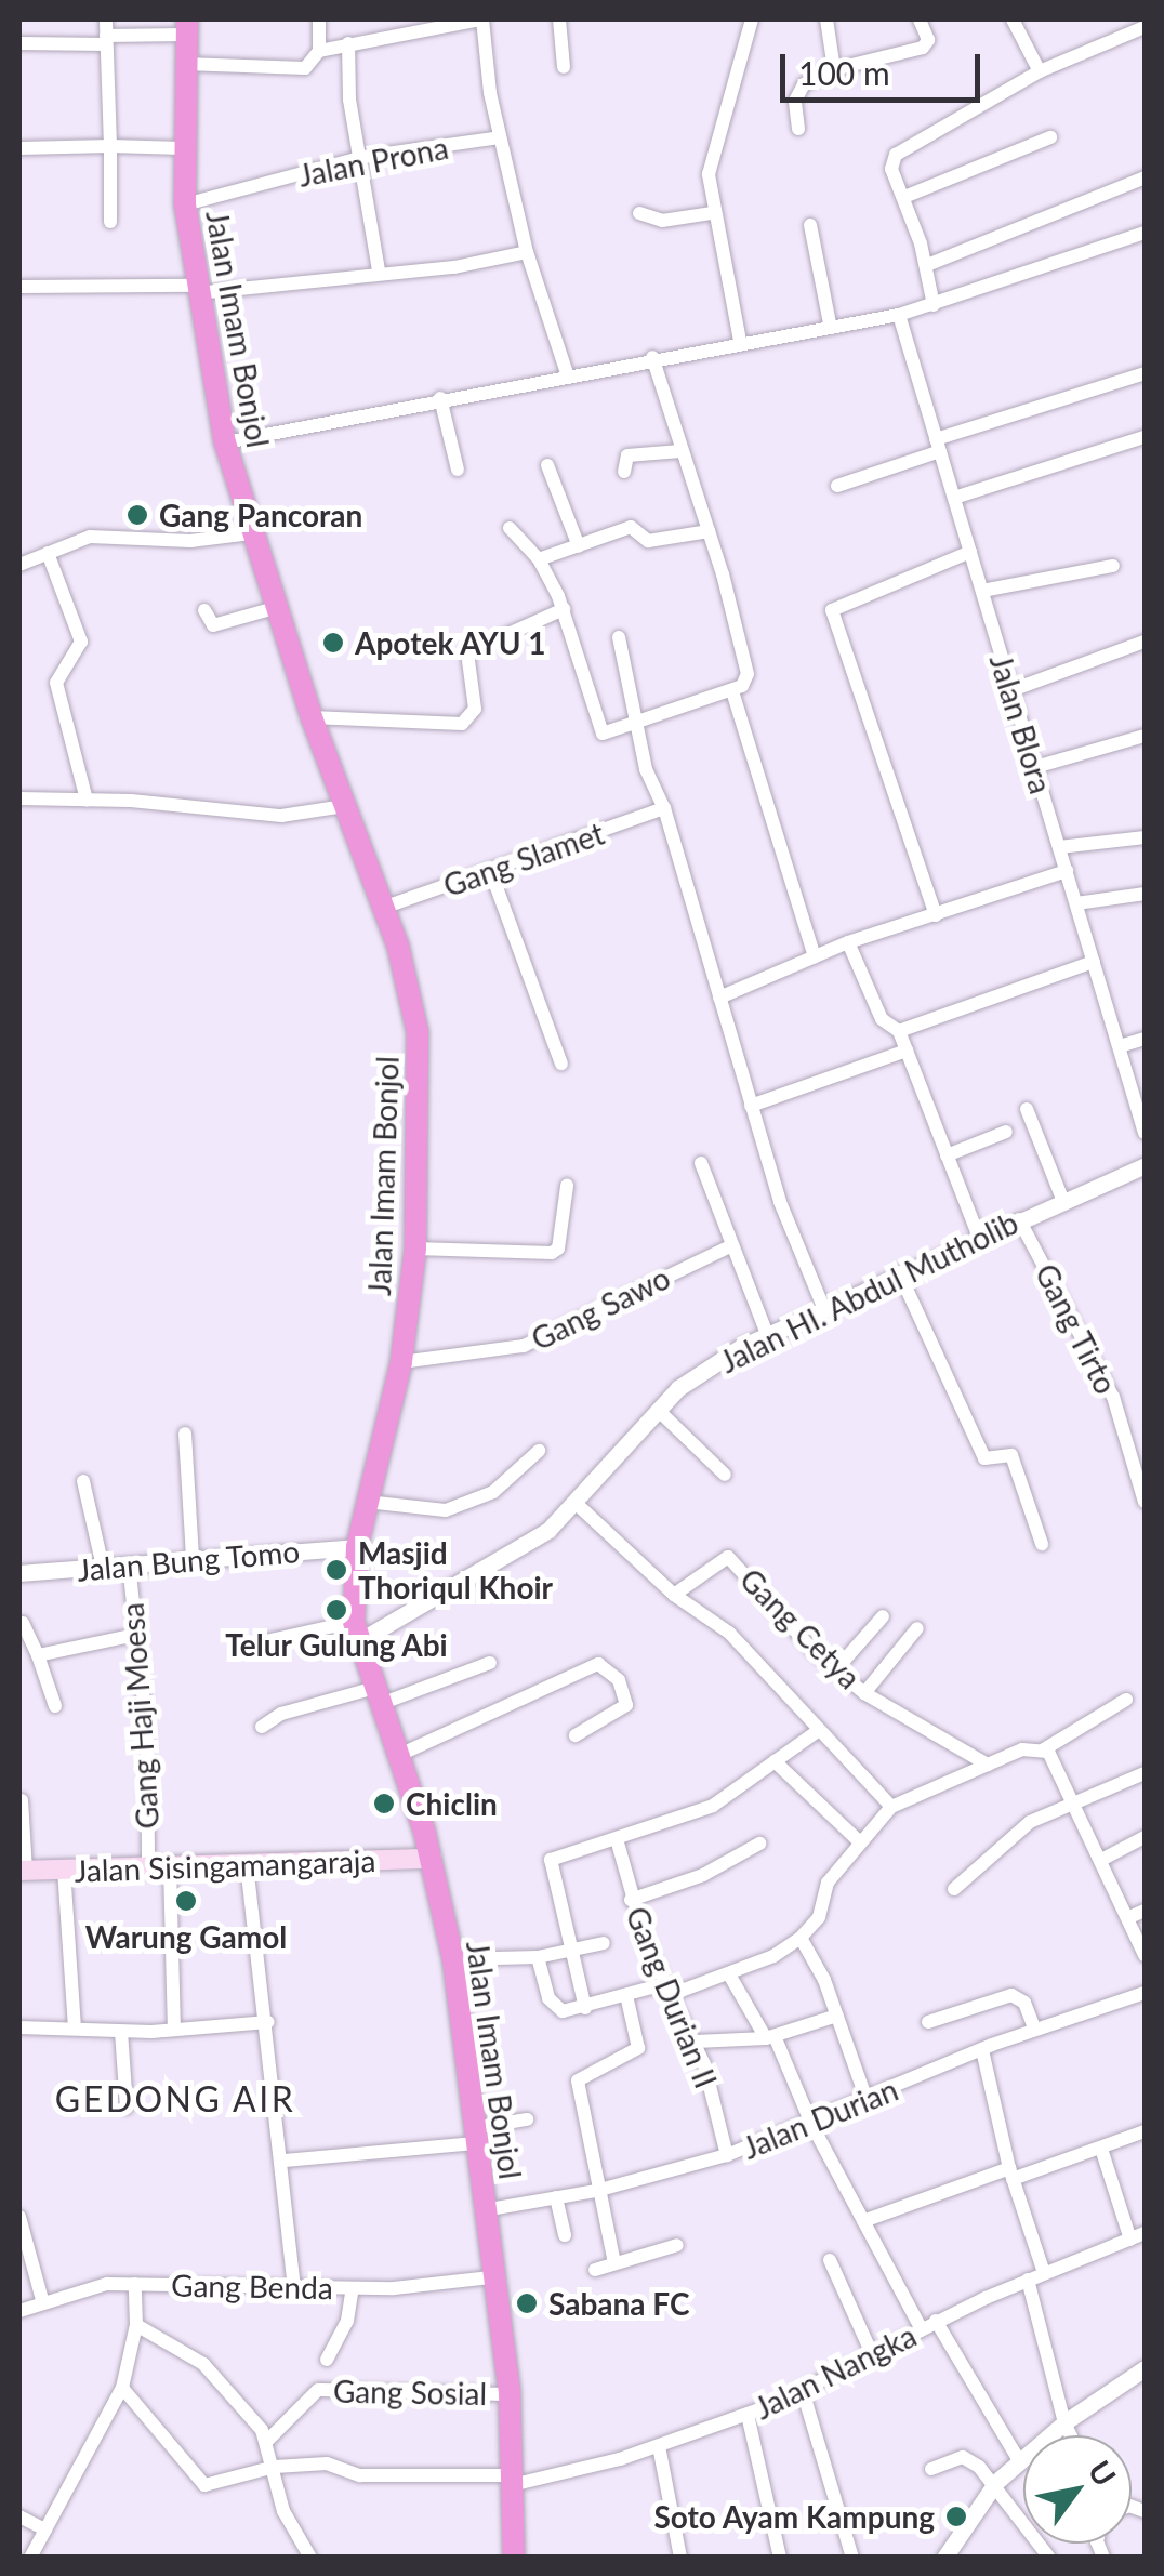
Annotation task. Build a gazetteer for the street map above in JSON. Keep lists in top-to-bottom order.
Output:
{
  "streets": {
    "highway": ["Jalan Imam Bonjol"],
    "main road": ["Jalan Sisingamangaraja"],
    "street": [
      "Jalan Prona",
      "Jalan Blora",
      "Gang Slamet",
      "Jalan HI. Abdul Mutholib",
      "Gang Sawo",
      "Gang Tirto",
      "Jalan Bung Tomo",
      "Gang Cetya",
      "Gang Haji Moesa",
      "Gang Durian II",
      "Jalan Durian",
      "Gang Benda",
      "Jalan Nangka",
      "Gang Sosial"
    ]
  },
  "crossings": [
    ["Jalan Prona", "Jalan Imam Bonjol"],
    ["Jalan Imam Bonjol", "Gang Slamet"],
    ["Jalan Imam Bonjol", "Jalan HI. Abdul Mutholib"],
    ["Jalan Imam Bonjol", "Gang Sawo"],
    ["Jalan Imam Bonjol", "Jalan Bung Tomo"],
    ["Jalan Imam Bonjol", "Jalan Sisingamangaraja"],
    ["Jalan Imam Bonjol", "Jalan Durian"],
    ["Jalan Imam Bonjol", "Gang Benda"],
    ["Jalan Imam Bonjol", "Jalan Nangka"],
    ["Jalan Imam Bonjol", "Gang Sosial"],
    ["Jalan HI. Abdul Mutholib", "Gang Tirto"],
    ["Jalan Bung Tomo", "Gang Haji Moesa"],
    ["Gang Haji Moesa", "Jalan Sisingamangaraja"],
    ["Gang Durian II", "Jalan Durian"]
  ],
  "districts": ["GEDONG AIR"],
  "places": [
    "Gang Pancoran",
    "Apotek AYU 1",
    "Masjid Thoriqul Khoir",
    "Telur Gulung Abi",
    "Chiclin",
    "Warung Gamol",
    "Sabana FC",
    "Soto Ayam Kampung"
  ],
  "scale_bar": "100 m",
  "north": "top right"
}
